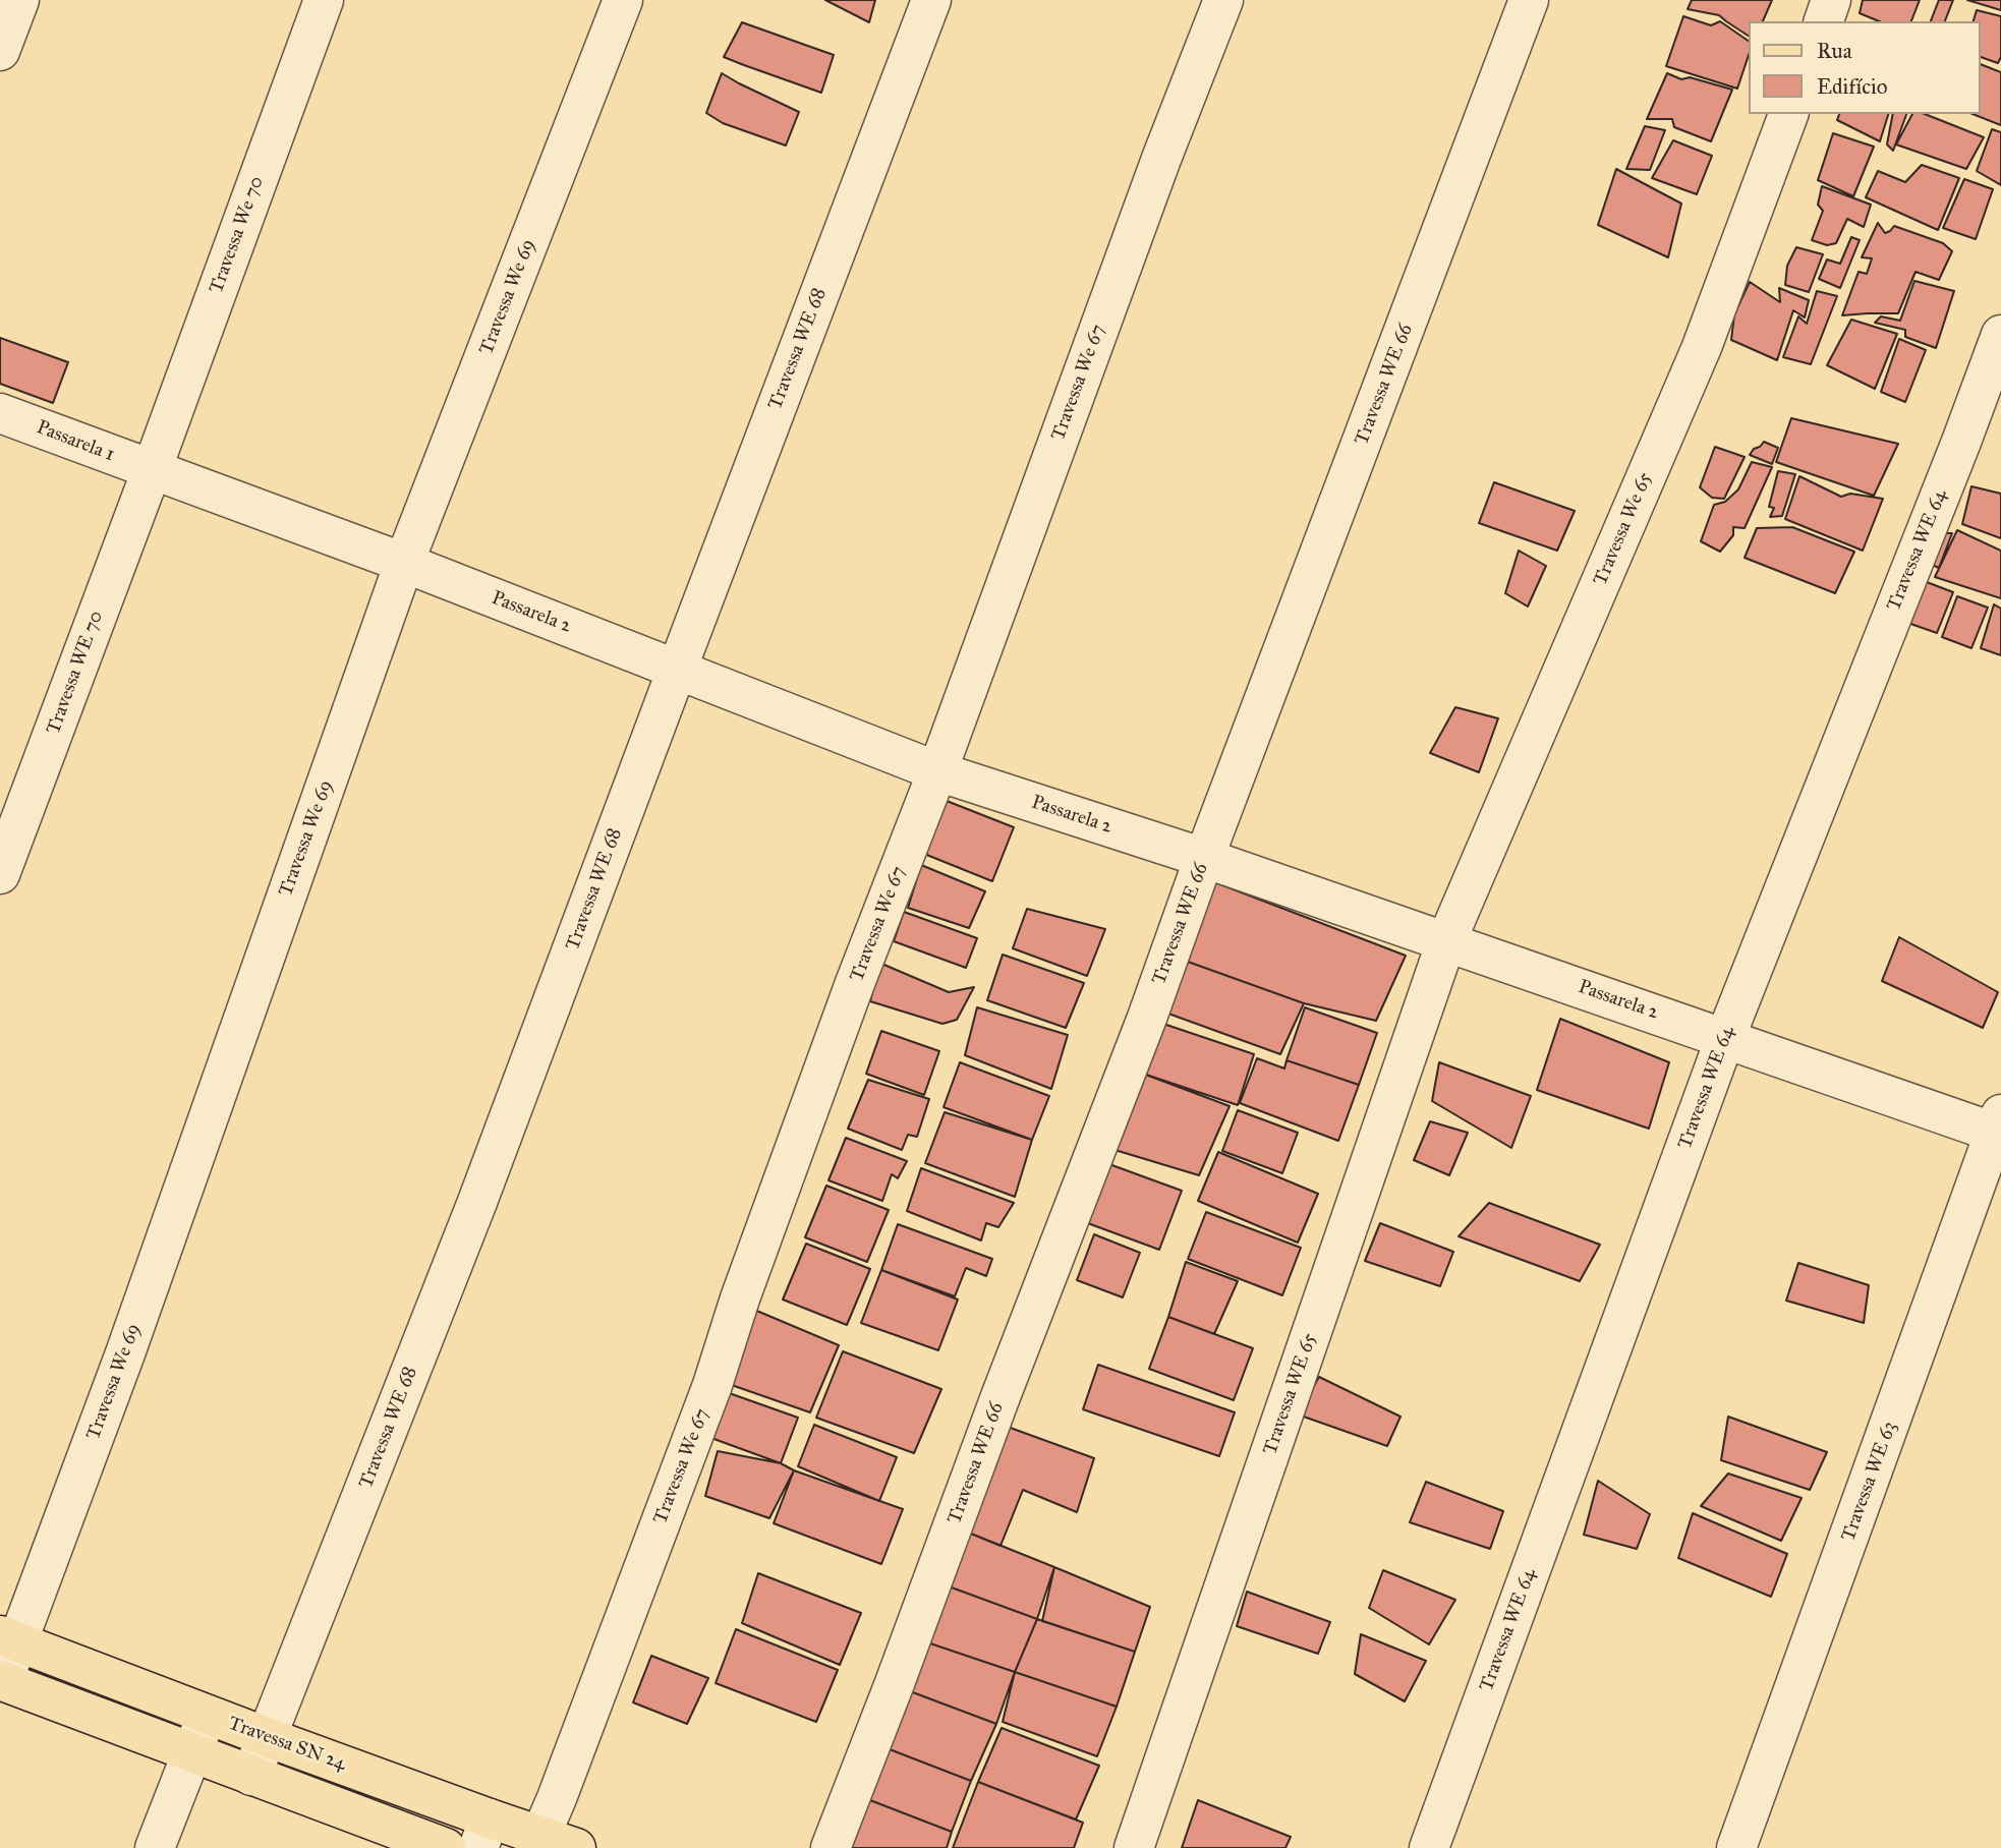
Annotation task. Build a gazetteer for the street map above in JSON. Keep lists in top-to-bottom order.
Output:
{
  "streets": {
    "main road": ["Travessa SN 24"],
    "street": [
      "Travessa We 70",
      "Travessa We 69",
      "Travessa WE 68",
      "Travessa We 67",
      "Travessa WE 66",
      "Passarela 1",
      "Travessa We 65",
      "Travessa WE 64",
      "Passarela 2",
      "Travessa WE 70",
      "Travessa WE 65",
      "Travessa WE 63"
    ]
  },
  "crossings": [
    ["Travessa We 70", "Passarela 1"],
    ["Travessa We 70", "Passarela 2"],
    ["Travessa We 70", "Travessa WE 70"],
    ["Travessa We 69", "Passarela 2"],
    ["Travessa We 69", "Travessa SN 24"],
    ["Travessa WE 68", "Passarela 2"],
    ["Travessa WE 68", "Travessa SN 24"],
    ["Travessa We 67", "Passarela 2"],
    ["Travessa We 67", "Travessa SN 24"],
    ["Travessa WE 66", "Passarela 2"],
    ["Passarela 1", "Passarela 2"],
    ["Passarela 1", "Travessa WE 70"],
    ["Travessa We 65", "Passarela 2"],
    ["Travessa We 65", "Travessa WE 65"],
    ["Travessa WE 64", "Passarela 2"],
    ["Passarela 2", "Travessa WE 70"],
    ["Passarela 2", "Travessa WE 65"],
    ["Passarela 2", "Travessa WE 63"]
  ],
  "legend": ["Rua", "Edifício"]
}
